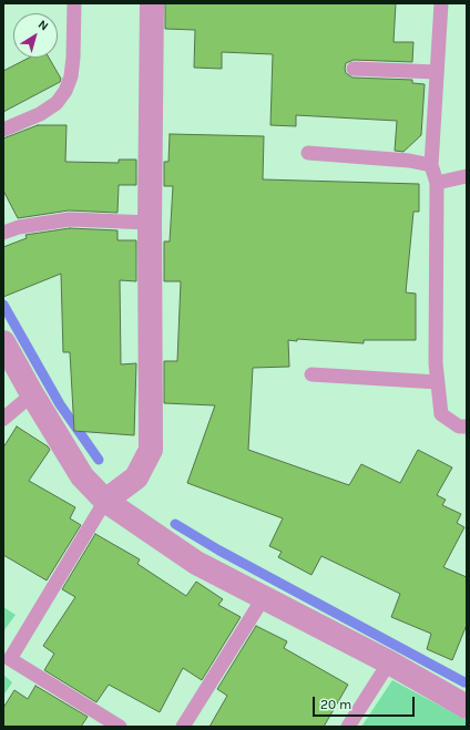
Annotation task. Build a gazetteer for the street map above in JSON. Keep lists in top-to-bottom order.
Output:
{
  "scale_bar": "20 m",
  "north": "top right"
}
